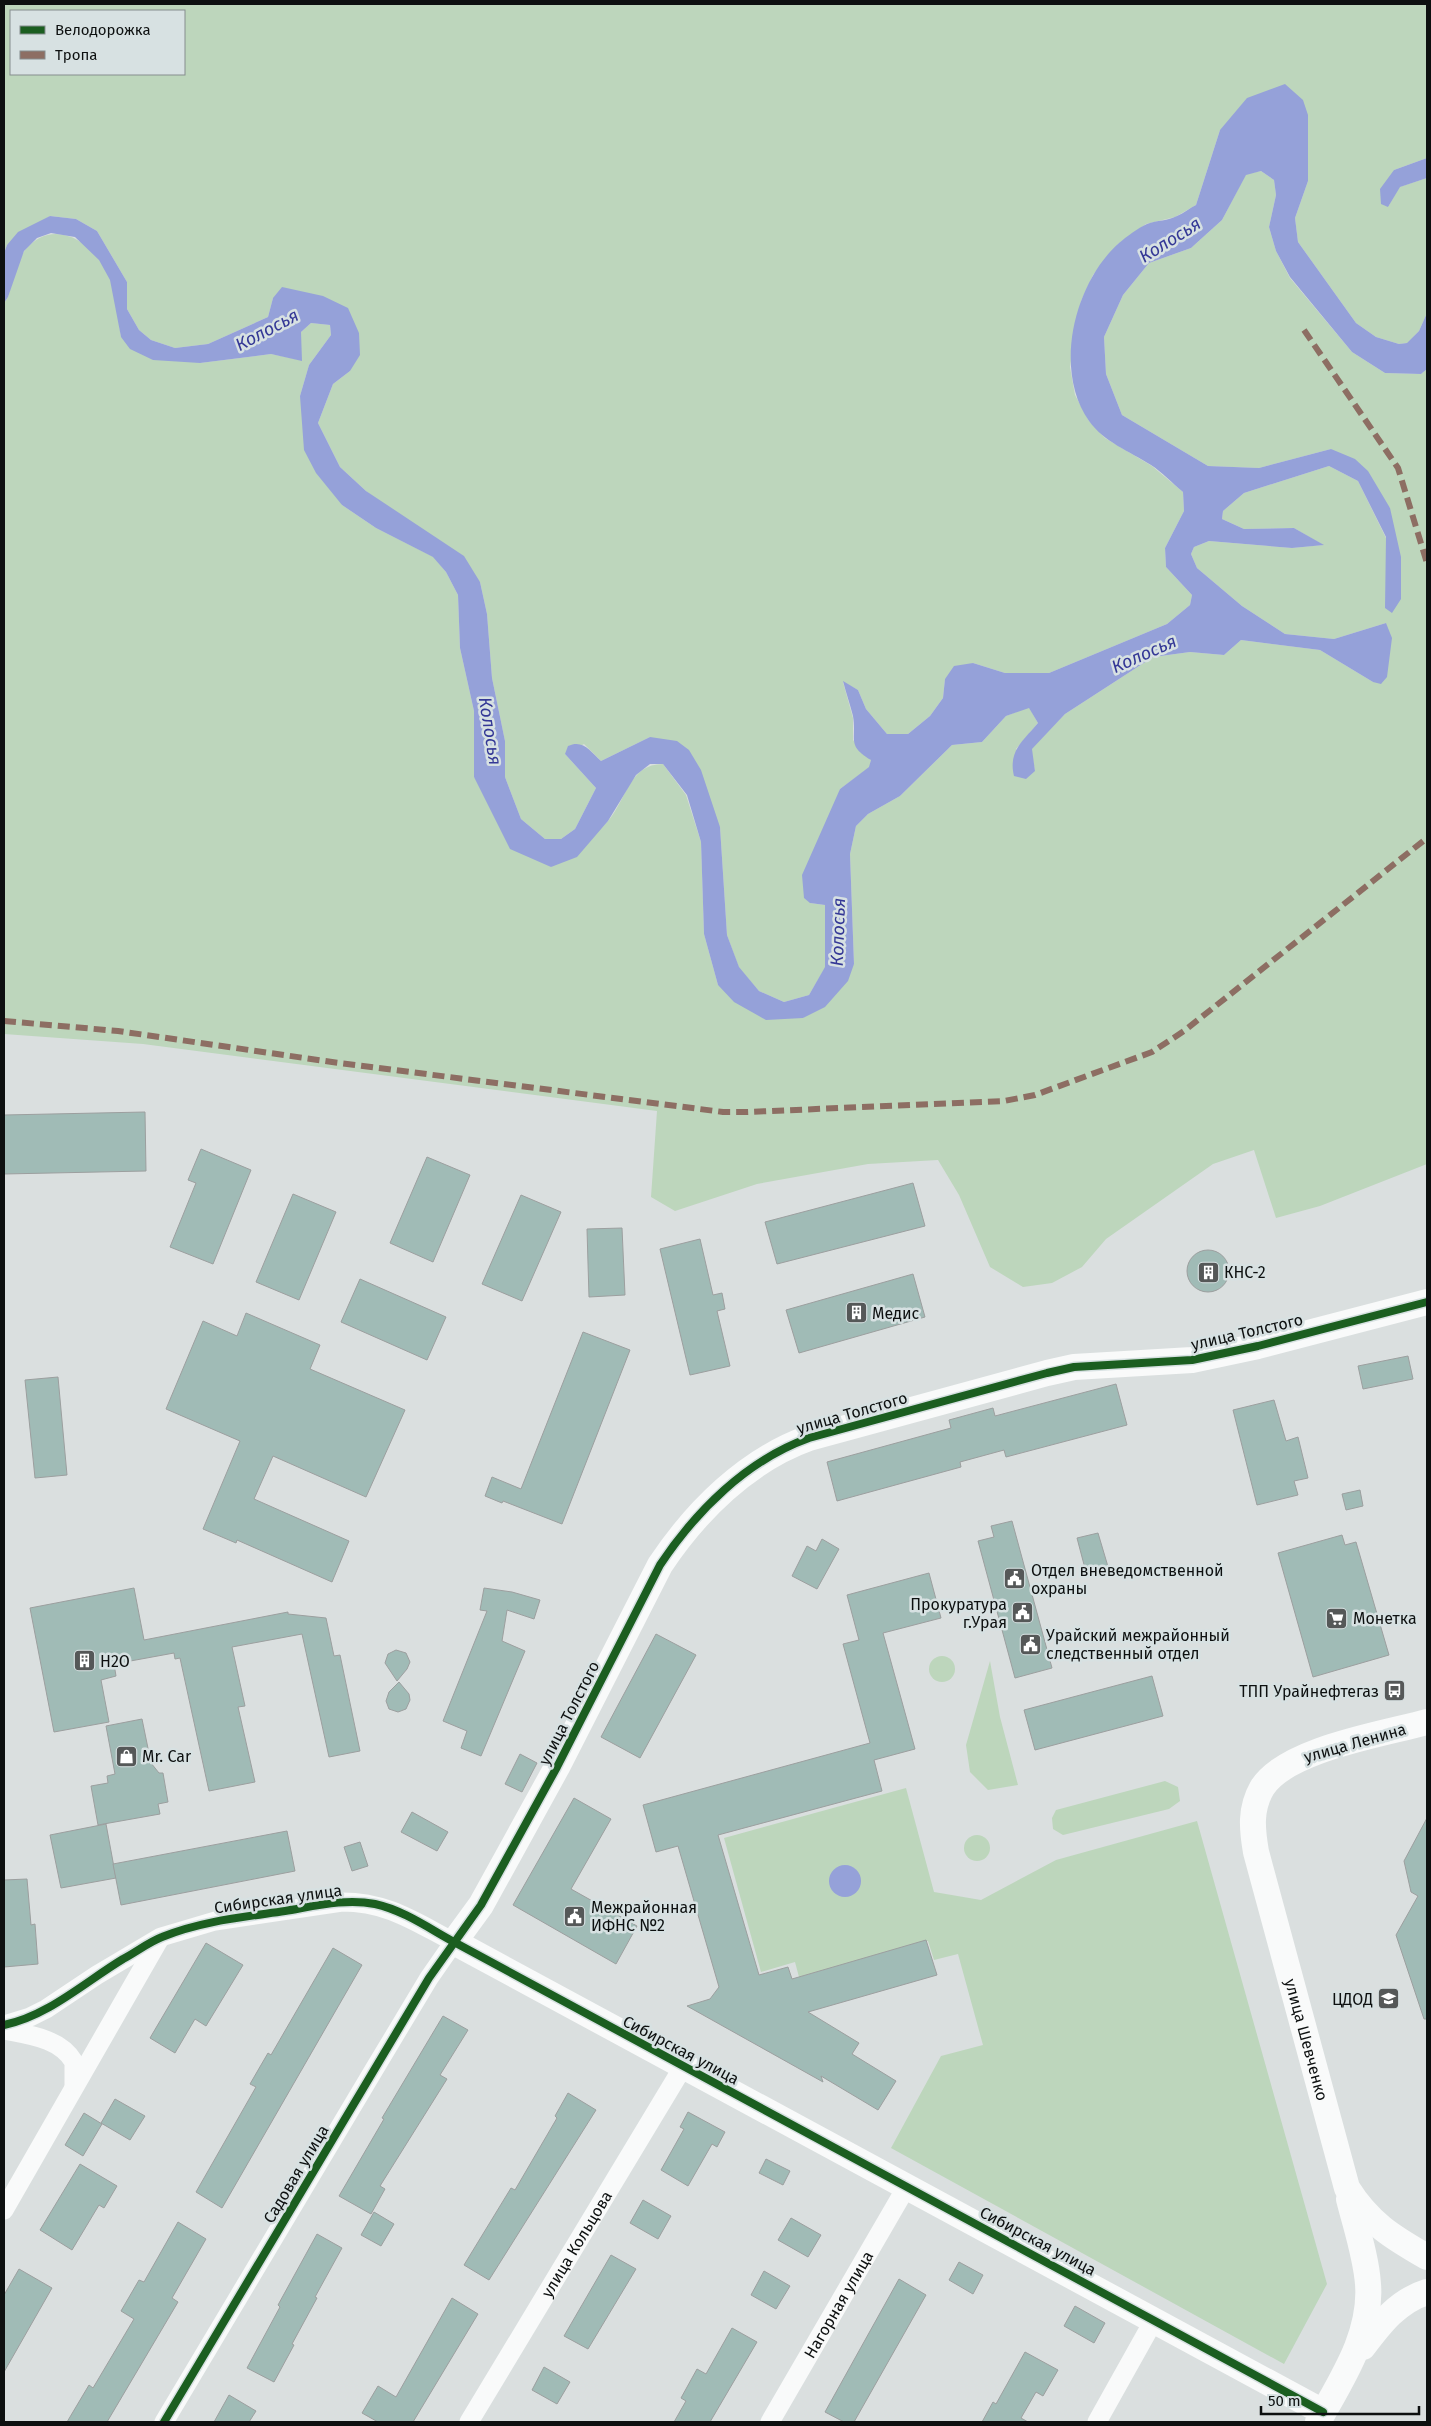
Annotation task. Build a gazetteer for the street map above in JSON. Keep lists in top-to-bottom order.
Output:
{
  "streets": {
    "street": [
      "улица Толстого",
      "улица Ленина",
      "Сибирская улица",
      "улица Шевченко",
      "Садовая улица",
      "улица Кольцова",
      "Нагорная улица"
    ]
  },
  "crossings": [
    ["улица Толстого", "Сибирская улица"],
    ["улица Толстого", "Садовая улица"],
    ["улица Ленина", "улица Шевченко"],
    ["Сибирская улица", "Садовая улица"],
    ["Сибирская улица", "улица Кольцова"],
    ["Сибирская улица", "Нагорная улица"]
  ],
  "water": ["Колосья"],
  "places": {
    "building": ["КНС-2", "Медис", "Н2О"],
    "public building": [
      "Отдел вневедомственной охраны",
      "Прокуратура г.Урая",
      "Урайский межрайонный следственный отдел",
      "Межрайонная ИФНС №2"
    ],
    "supermarket": ["Монетка"],
    "bus stop": ["ТПП Урайнефтегаз"],
    "shop": ["Mr. Car"],
    "school or university": ["ЦДОД"]
  },
  "legend": ["Велодорожка", "Тропа"],
  "scale_bar": "50 m"
}
